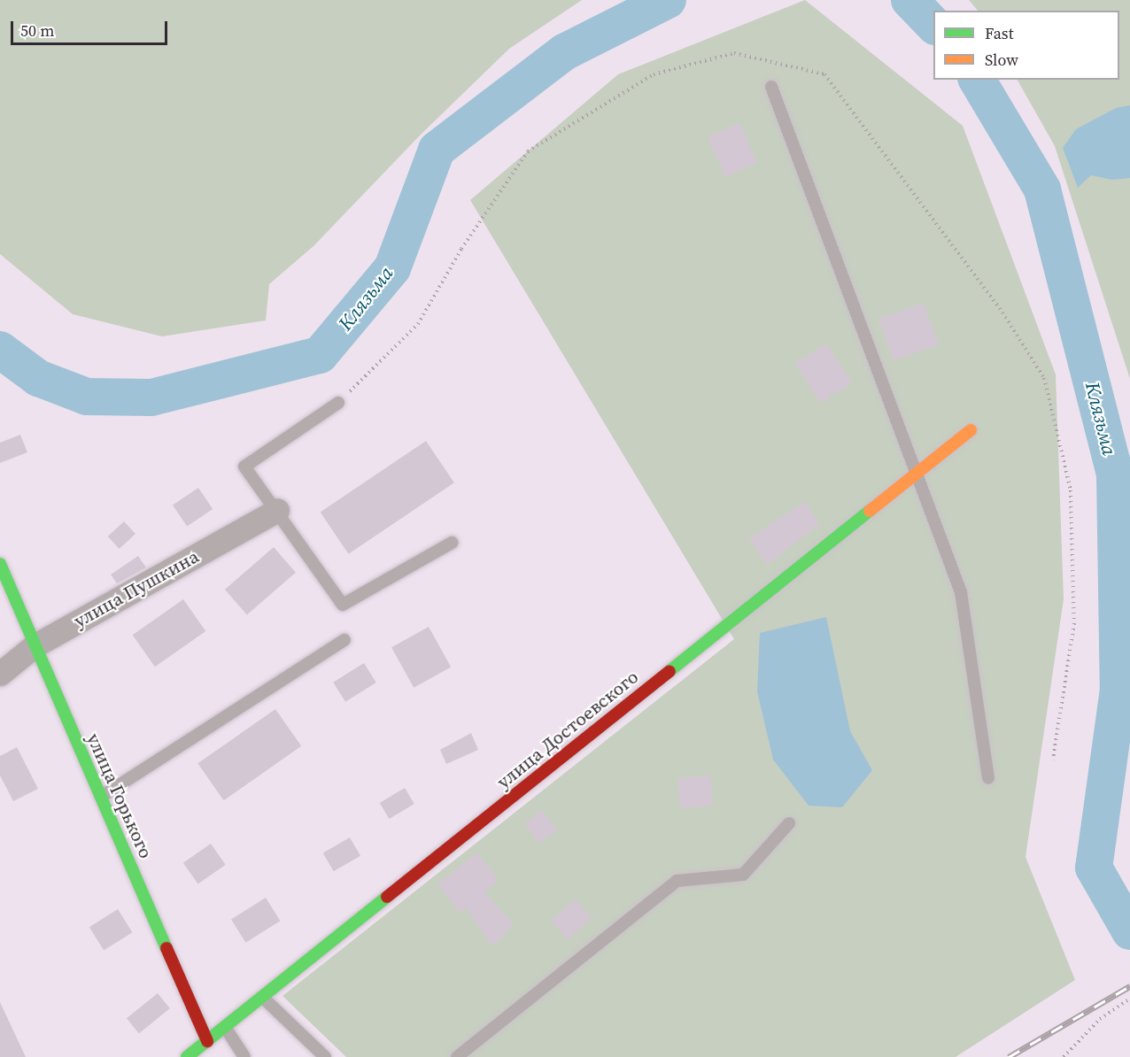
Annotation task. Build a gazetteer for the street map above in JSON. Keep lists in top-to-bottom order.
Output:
{
  "streets": {
    "street": ["улица Пушкина", "улица Достоевского", "улица Горького"]
  },
  "crossings": [
    ["улица Пушкина", "улица Горького"],
    ["улица Достоевского", "улица Горького"]
  ],
  "water": ["Клязьма"],
  "legend": ["Fast", "Slow"],
  "scale_bar": "50 m"
}
